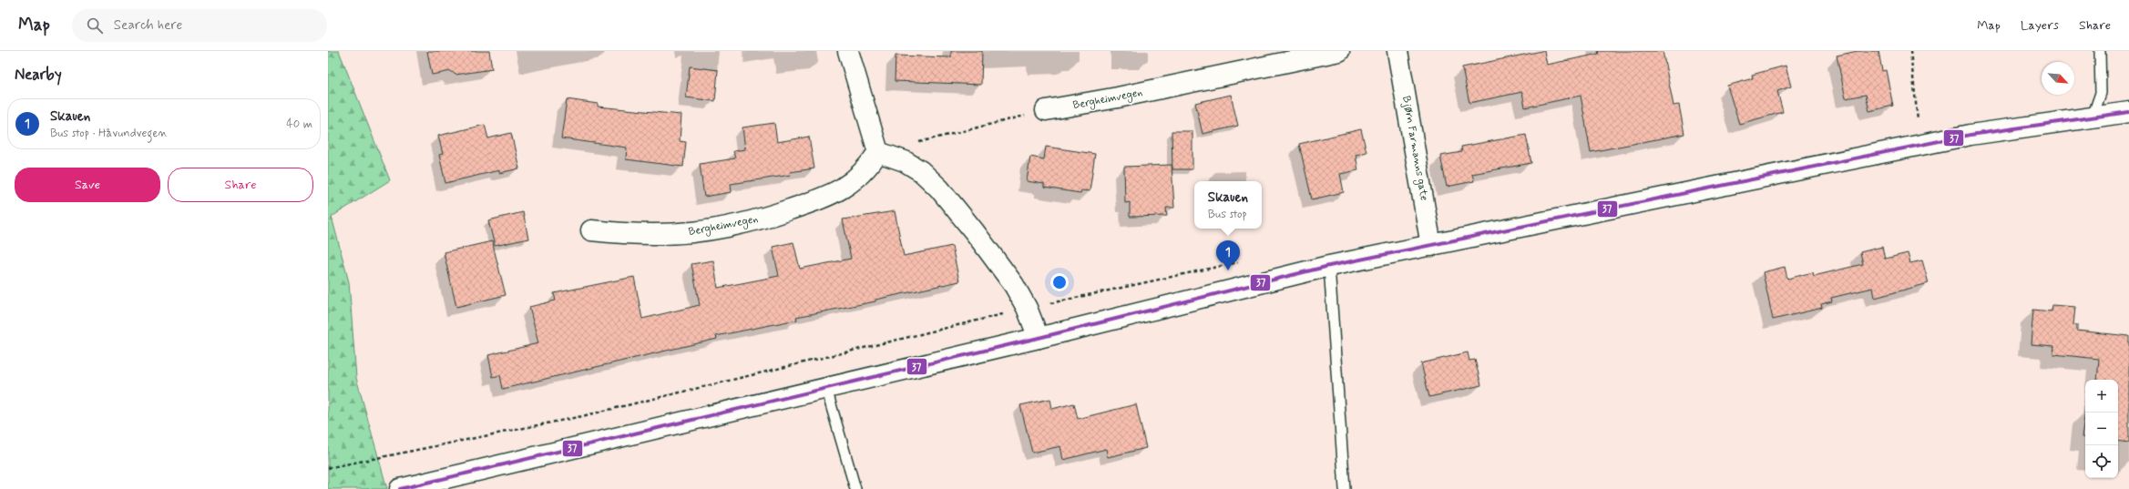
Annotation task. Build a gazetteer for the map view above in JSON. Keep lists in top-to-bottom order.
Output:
{
  "streets": {
    "main road": ["Bergheimvegen", "Bjørn Farmanns gate"]
  },
  "lines": ["transit line 37"],
  "north": "bottom right",
  "page": {
    "header": "Map",
    "search": "Search here",
    "nav": ["Map", "Layers", "Share"],
    "heading": "Nearby",
    "list": [
      {
        "mark": "1",
        "name": "Skauen",
        "note": "Bus stop · Håvundvegen",
        "value": "40 m"
      }
    ],
    "buttons": ["Save", "Share"],
    "popup": ["Skauen", "Bus stop"],
    "pins": "1",
    "map_buttons": ["+", "−"]
  }
}
